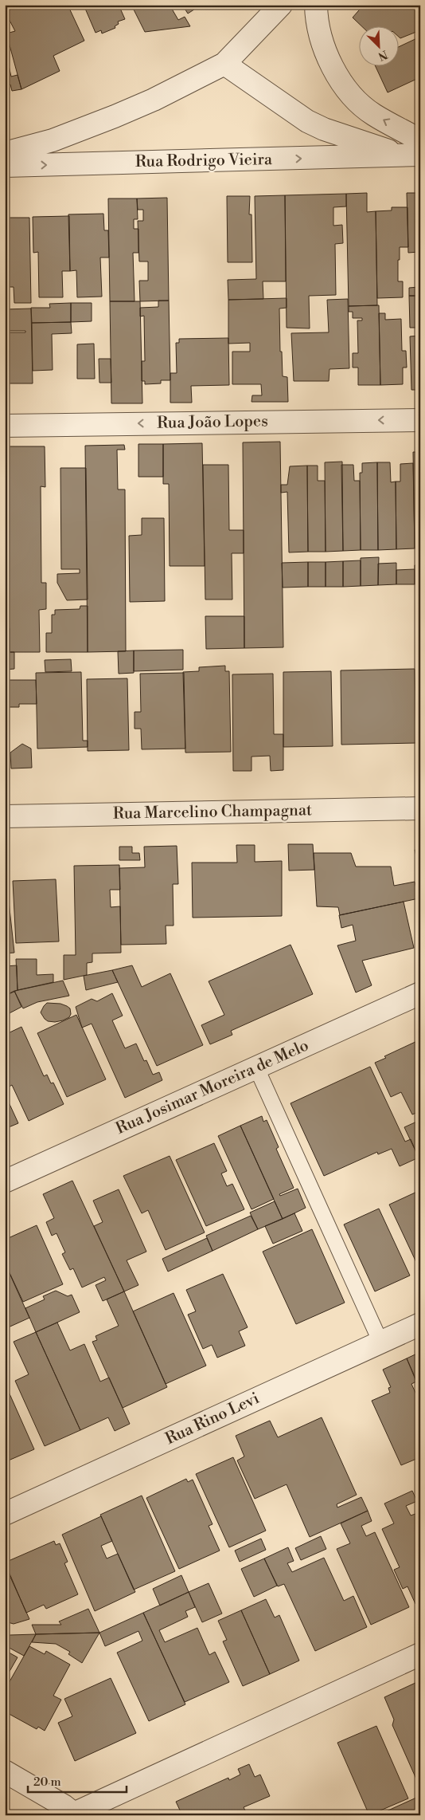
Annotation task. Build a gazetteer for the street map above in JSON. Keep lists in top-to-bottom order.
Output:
{
  "streets": {
    "street": [
      "Rua Rodrigo Vieira",
      "Rua João Lopes",
      "Rua Marcelino Champagnat",
      "Rua Josimar Moreira de Melo",
      "Rua Rino Levi"
    ]
  },
  "one_way": ["Rua João Lopes"],
  "scale_bar": "20 m",
  "north": "bottom right"
}
